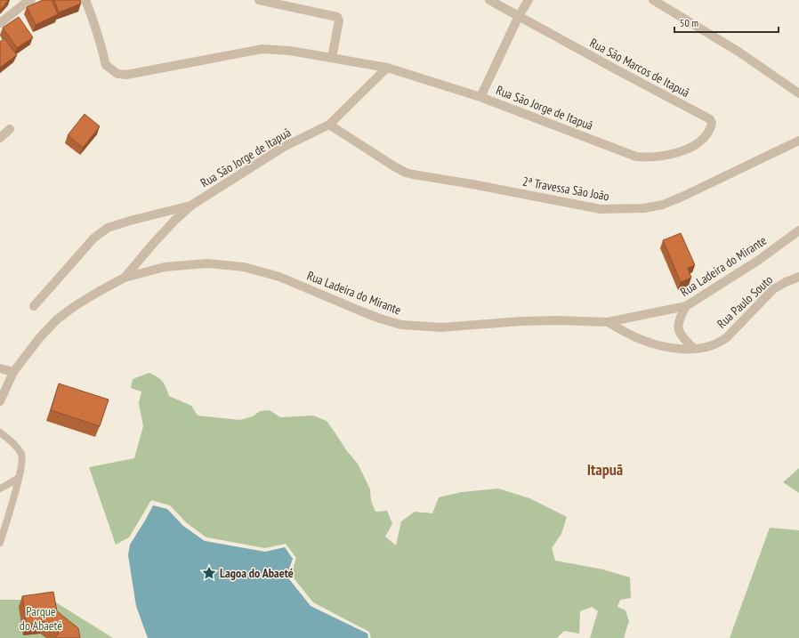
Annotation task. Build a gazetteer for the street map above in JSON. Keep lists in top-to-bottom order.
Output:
{
  "streets": {
    "street": [
      "Rua São Marcos de Itapuã",
      "Rua São Jorge de Itapuã",
      "2ª Travessa São João",
      "Rua Ladeira do Mirante",
      "Rua Paulo Souto"
    ]
  },
  "crossings": [
    ["Rua São Marcos de Itapuã", "Rua São Jorge de Itapuã"],
    ["Rua São Jorge de Itapuã", "2ª Travessa São João"],
    ["Rua São Jorge de Itapuã", "Rua Ladeira do Mirante"],
    ["Rua Ladeira do Mirante", "Rua Paulo Souto"]
  ],
  "districts": ["Itapuã"],
  "parks": ["Parque do Abaeté"],
  "places": {
    "place": ["Lagoa do Abaeté"]
  },
  "scale_bar": "50 m"
}
